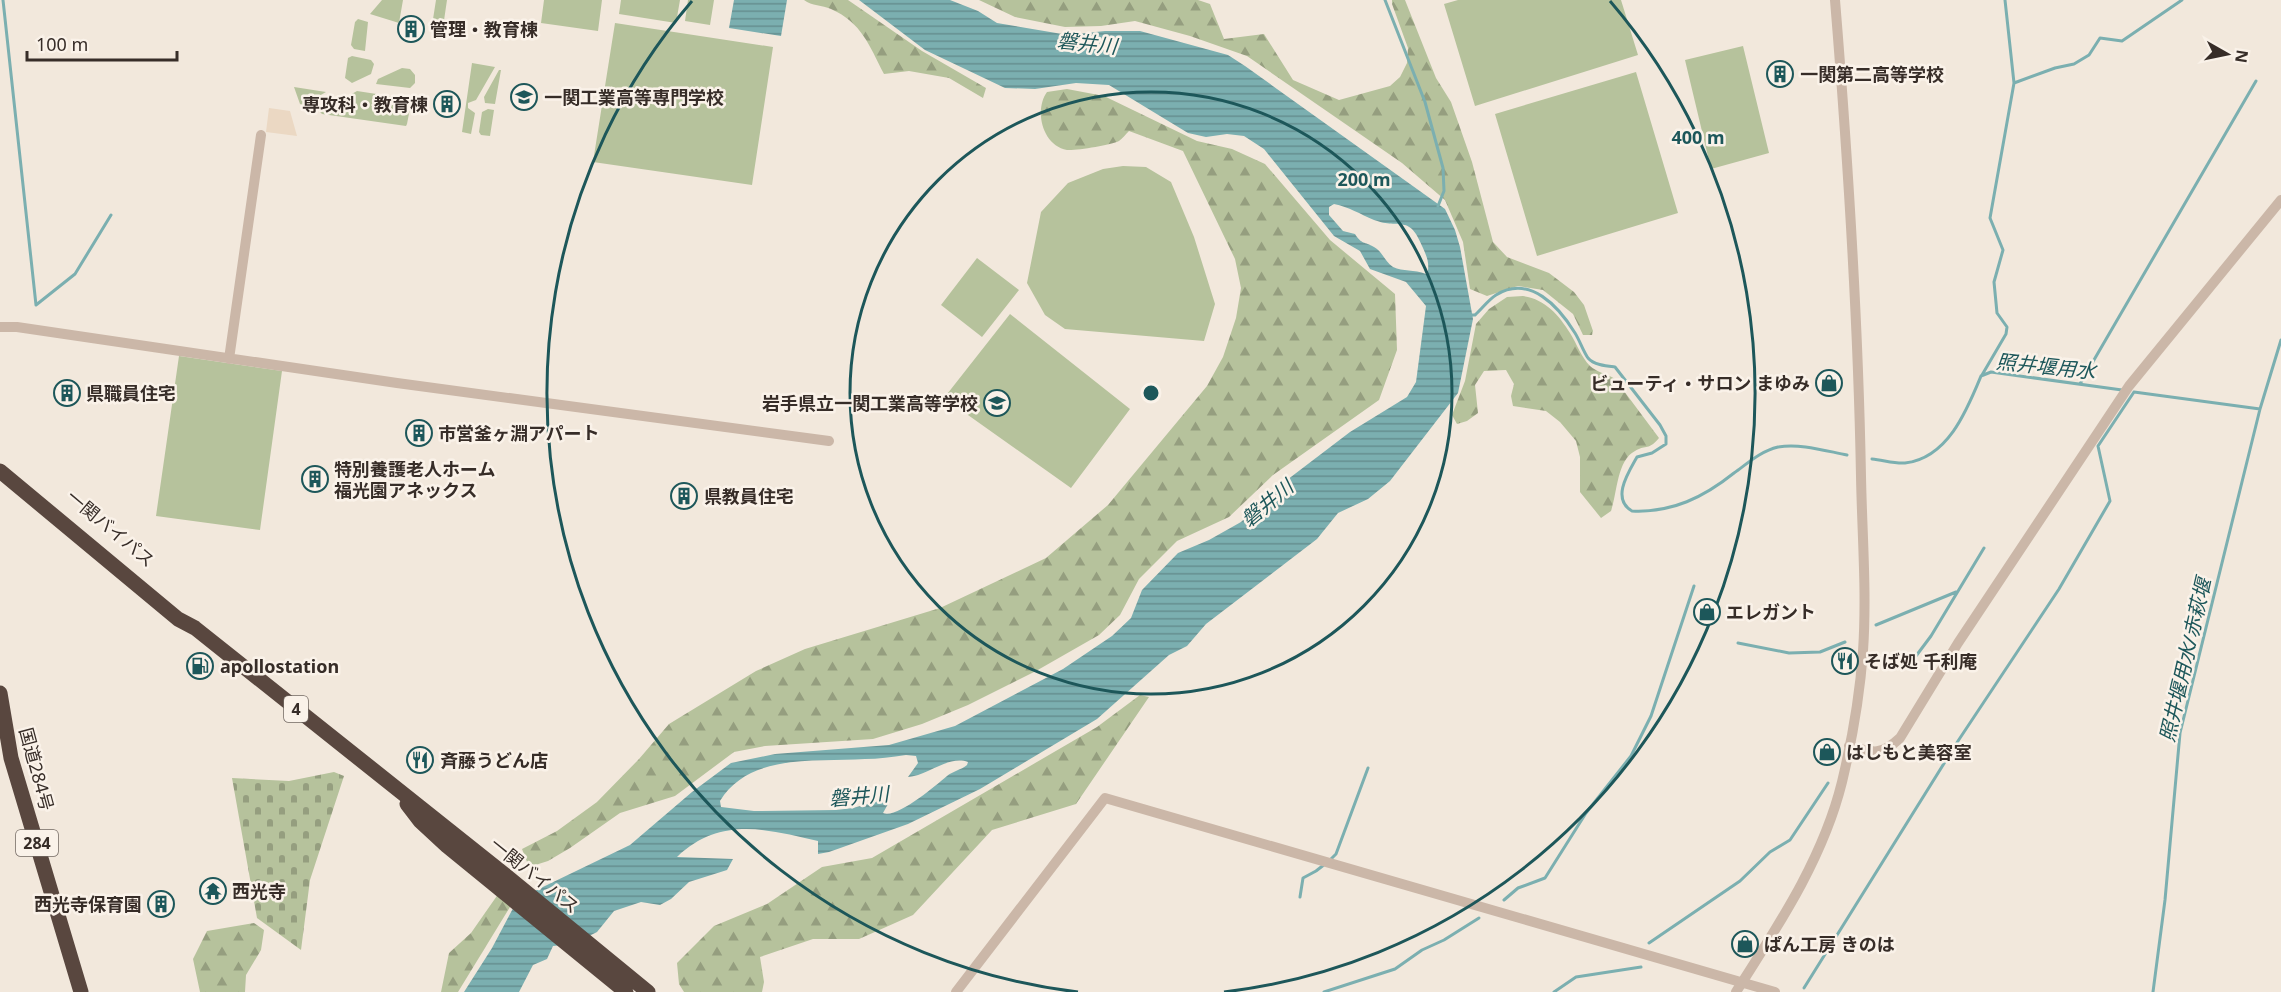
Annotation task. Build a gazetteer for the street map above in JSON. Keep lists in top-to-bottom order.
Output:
{
  "streets": {
    "highway": [
      "一関バイパス",
      "4",
      "国道284号",
      "284"
    ]
  },
  "water": ["磐井川", "照井堰用水", "照井堰用水/赤萩堰"],
  "places": {
    "building": [
      "管理・教育棟",
      "一関第二高等学校",
      "専攻科・教育棟",
      "県職員住宅",
      "市営釜ヶ淵アパート",
      "特別養護老人ホーム 福光園アネックス",
      "県教員住宅",
      "西光寺保育園"
    ],
    "school or university": ["一関工業高等専門学校", "岩手県立一関工業高等学校"],
    "shop": [
      "ビューティ・サロン まゆみ",
      "エレガント",
      "はしもと美容室",
      "ぱん工房 きのは"
    ],
    "restaurant": ["そば処 千利庵", "斉藤うどん店"],
    "fuel station": ["apollostation"],
    "temple": ["西光寺"]
  },
  "scale_bar": "100 m",
  "north": "right",
  "rings": ["400 m", "200 m"]
}
